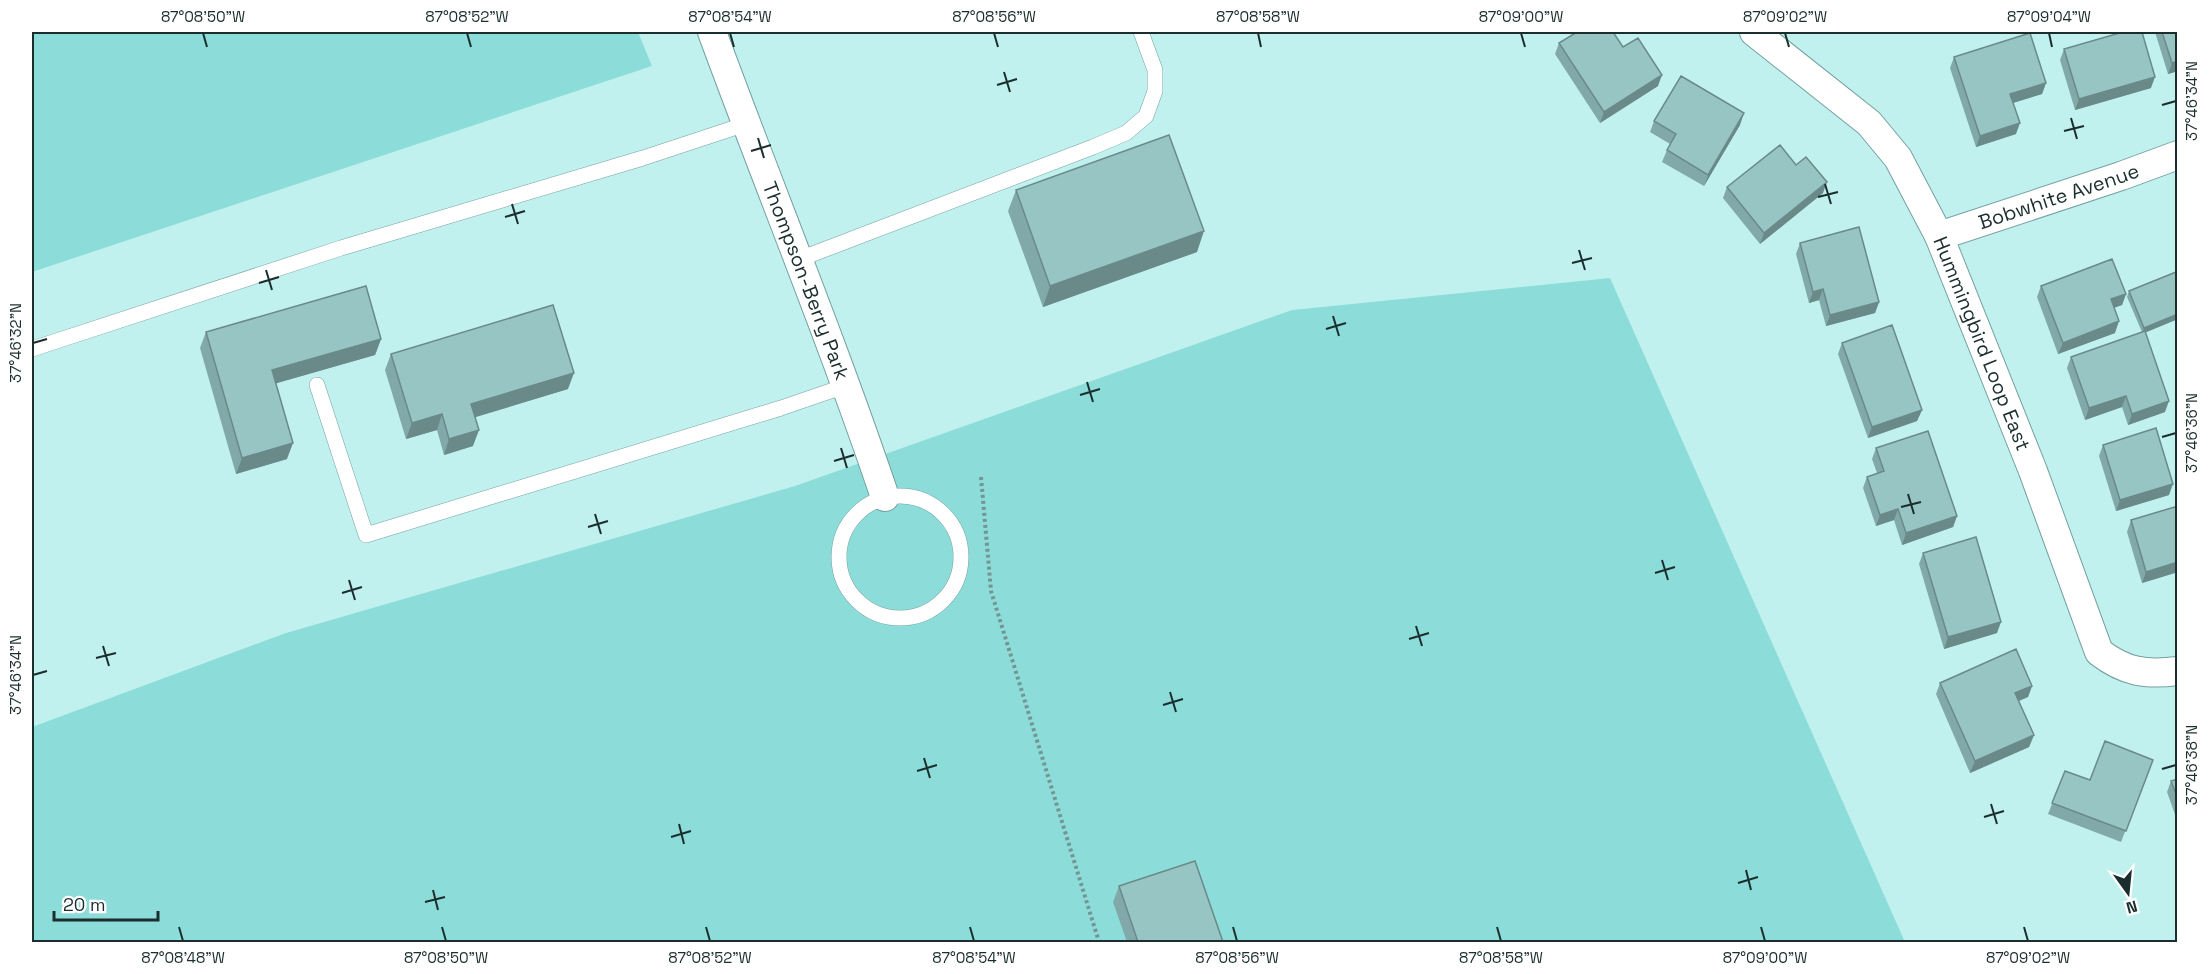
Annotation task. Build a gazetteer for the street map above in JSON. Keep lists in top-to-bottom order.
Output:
{
  "streets": {
    "street": ["Bobwhite Avenue", "Thompson-Berry Park", "Hummingbird Loop East"]
  },
  "crossings": [
    ["Bobwhite Avenue", "Hummingbird Loop East"]
  ],
  "scale_bar": "20 m",
  "north": "bottom",
  "coordinates": [
    "87°08'50\"W",
    "87°08'52\"W",
    "87°08'54\"W",
    "87°08'56\"W",
    "87°08'58\"W",
    "87°09'00\"W",
    "87°09'02\"W",
    "87°09'04\"W",
    "37°46'34\"N",
    "37°46'32\"N",
    "37°46'36\"N",
    "37°46'38\"N",
    "87°08'48\"W"
  ]
}
